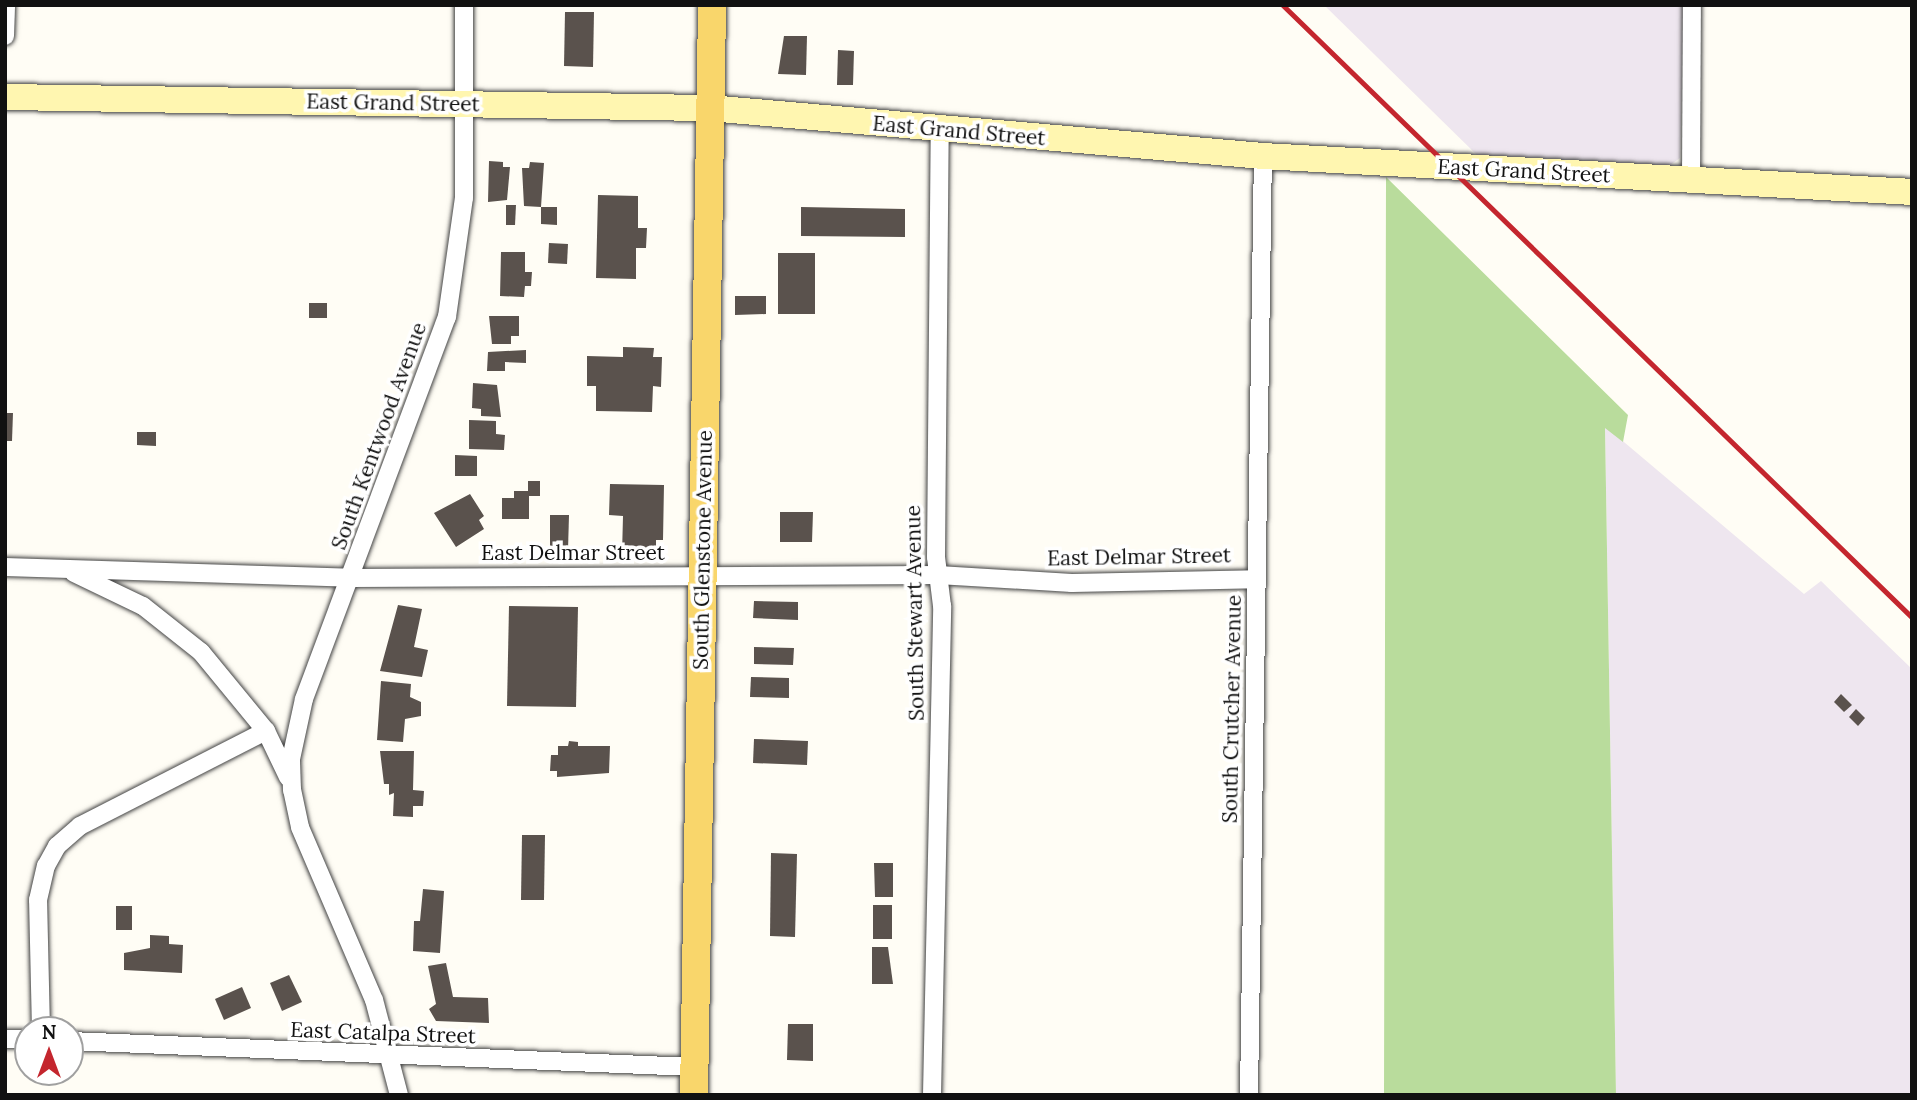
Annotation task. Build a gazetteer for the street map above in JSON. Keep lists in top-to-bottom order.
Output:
{
  "streets": {
    "main road": ["East Grand Street", "South Glenstone Avenue"],
    "street": [
      "South Kentwood Avenue",
      "East Delmar Street",
      "South Stewart Avenue",
      "South Crutcher Avenue",
      "East Catalpa Street"
    ]
  },
  "crossings": [
    ["East Grand Street", "South Kentwood Avenue"],
    ["East Grand Street", "South Glenstone Avenue"],
    ["East Grand Street", "South Stewart Avenue"],
    ["East Grand Street", "South Crutcher Avenue"],
    ["South Kentwood Avenue", "East Delmar Street"],
    ["South Kentwood Avenue", "East Catalpa Street"],
    ["South Glenstone Avenue", "East Delmar Street"],
    ["South Glenstone Avenue", "East Catalpa Street"],
    ["East Delmar Street", "South Stewart Avenue"],
    ["East Delmar Street", "South Crutcher Avenue"]
  ],
  "north": "top"
}
